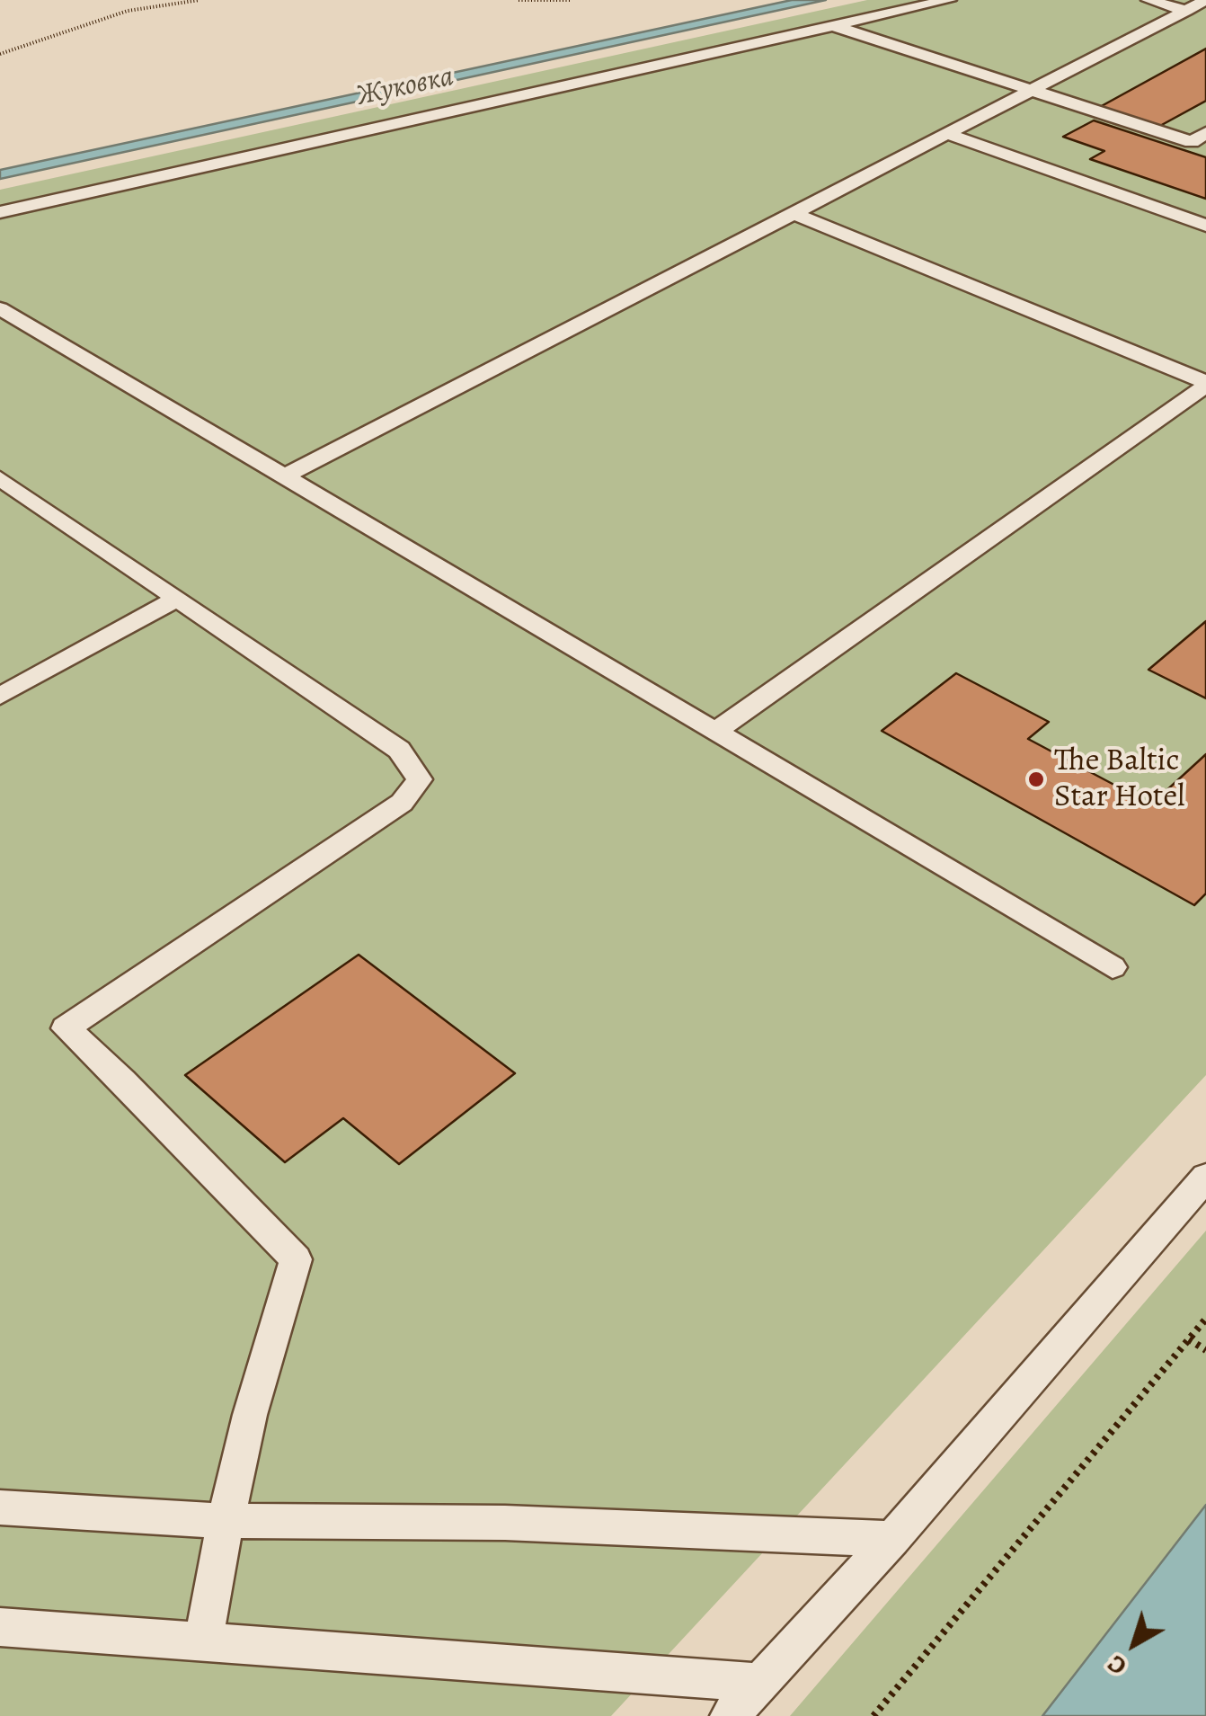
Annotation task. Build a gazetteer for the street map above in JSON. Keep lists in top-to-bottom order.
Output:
{
  "water": ["Жуковка"],
  "places": ["The Baltic Star Hotel"],
  "north": "bottom left"
}
